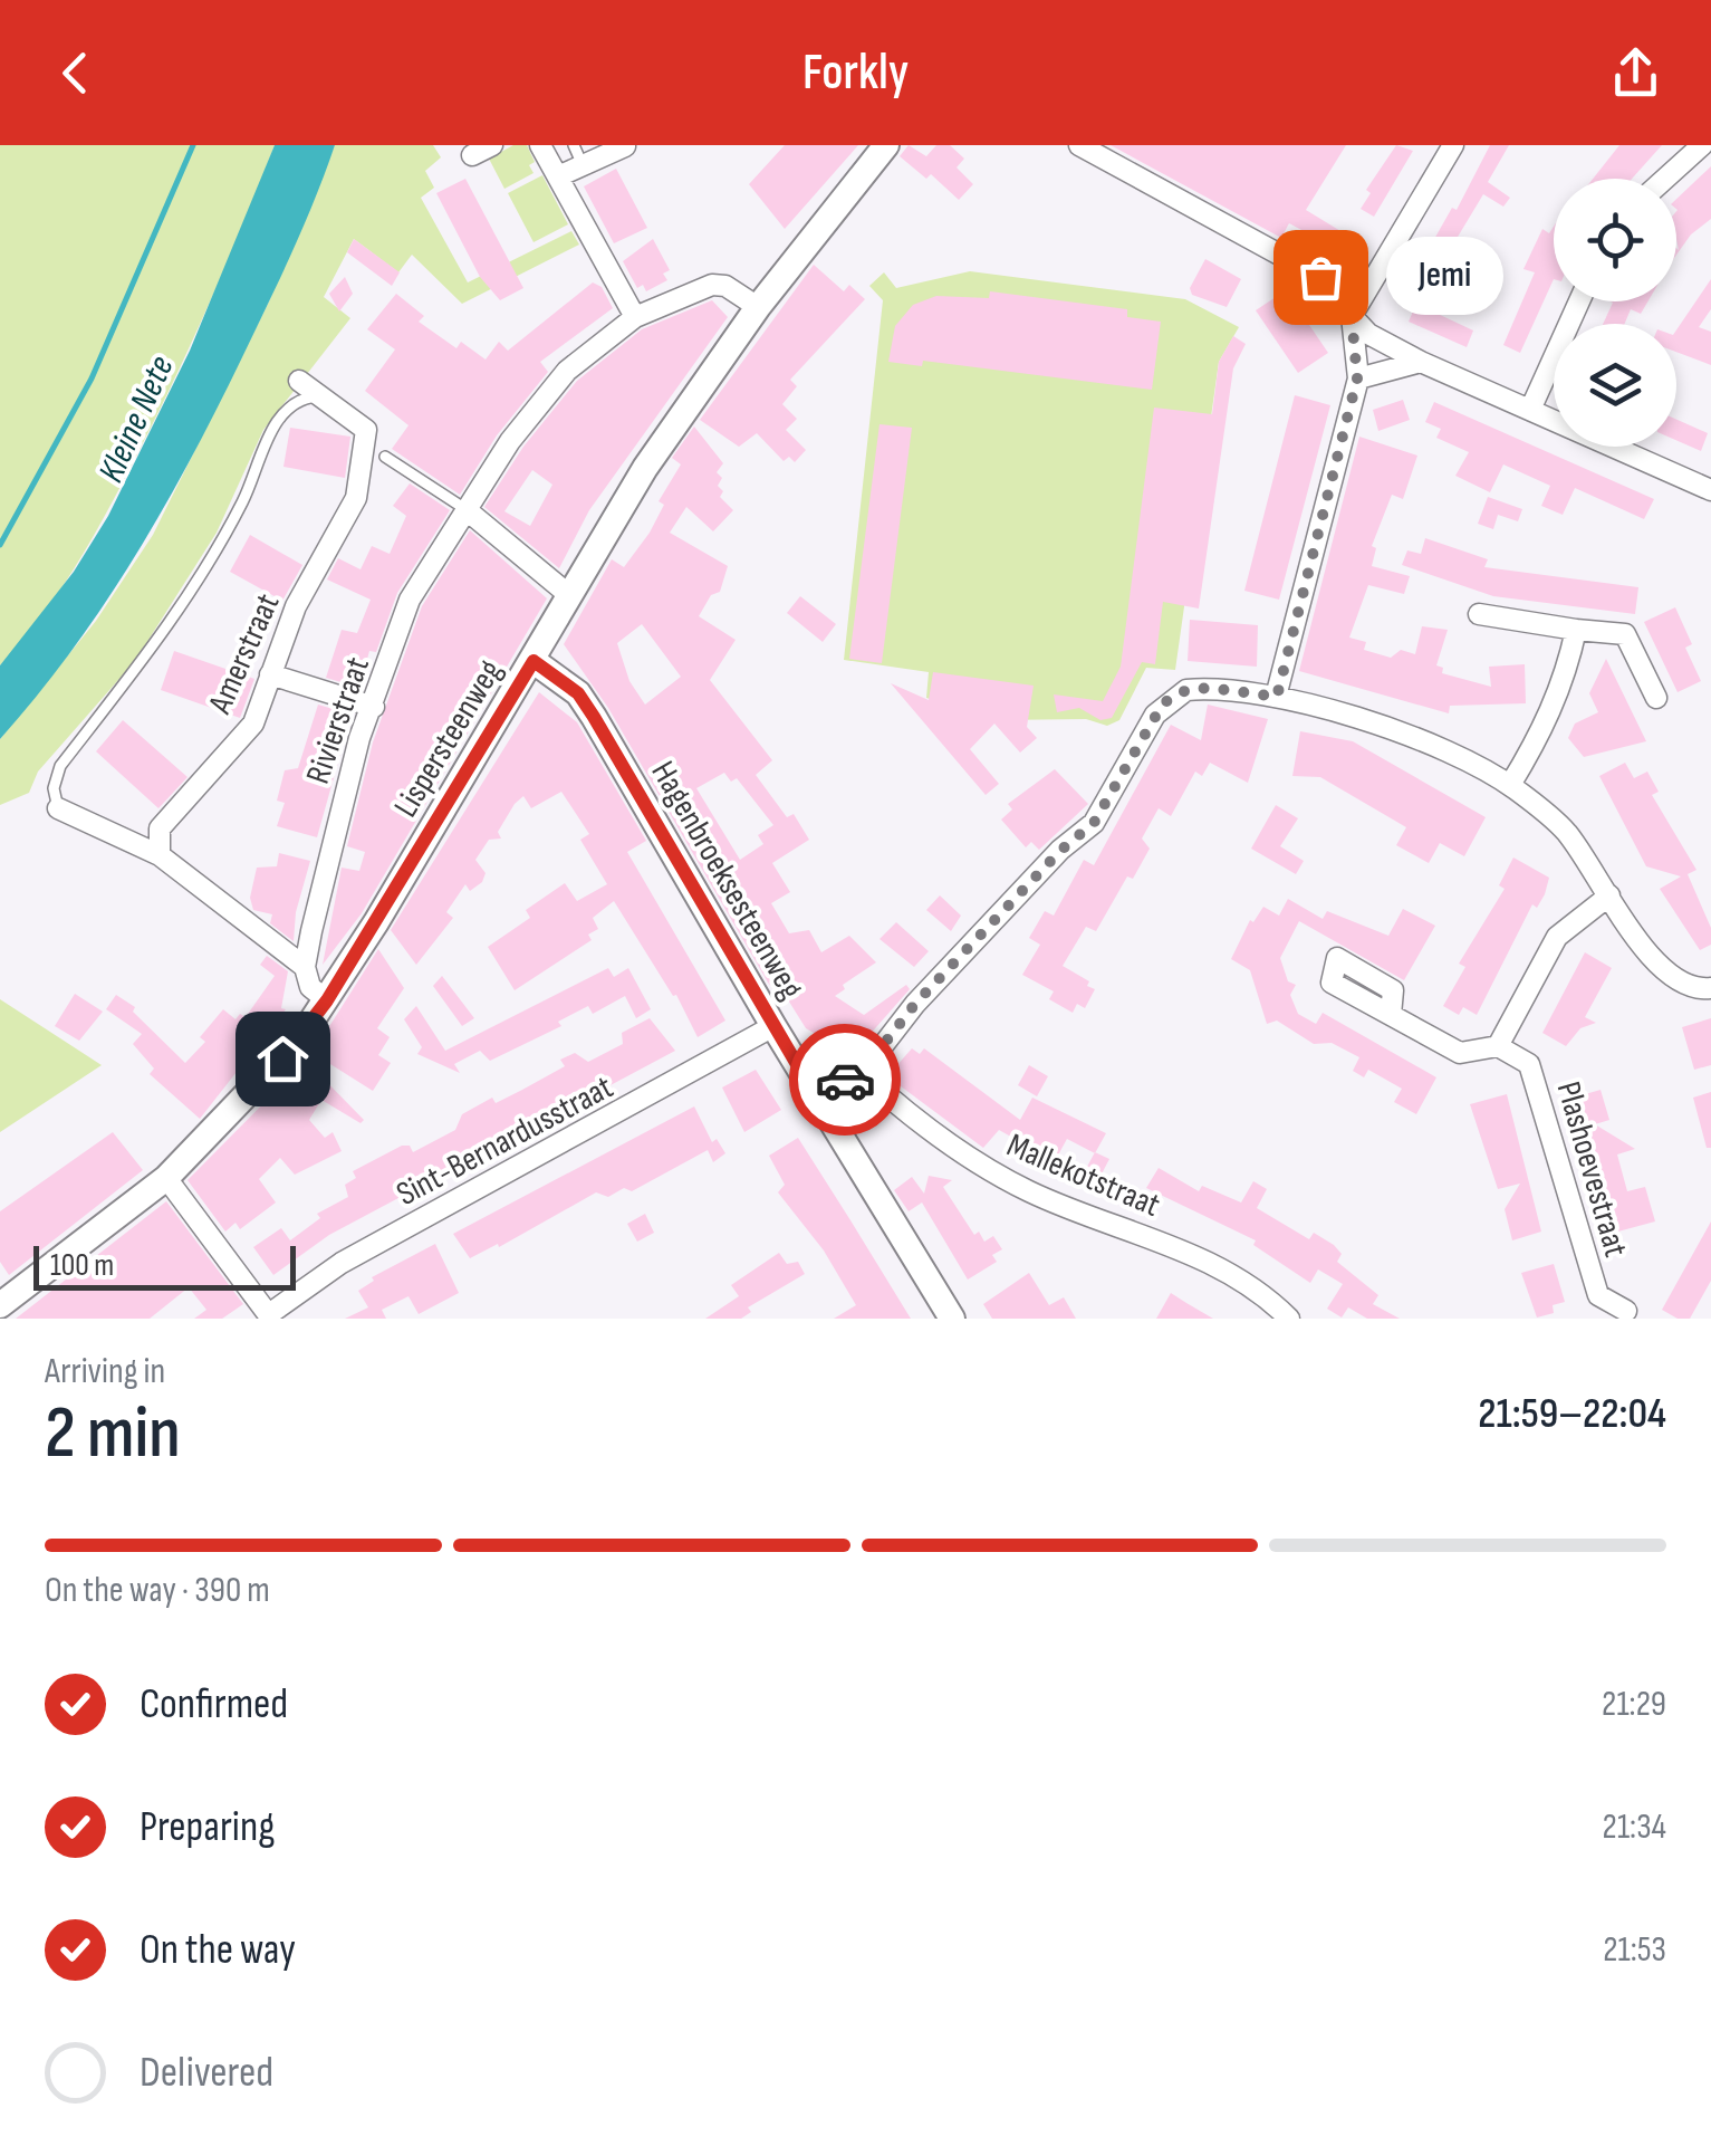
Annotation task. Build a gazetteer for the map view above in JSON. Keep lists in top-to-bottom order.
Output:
{
  "streets": {
    "street": [
      "Amerstraat",
      "Rivierstraat",
      "Lispersteenweg",
      "Hagenbroeksesteenweg",
      "Sint-Bernardusstraat",
      "Plashoevestraat",
      "Mallekotstraat"
    ]
  },
  "crossings": [
    ["Rivierstraat", "Lispersteenweg"],
    ["Lispersteenweg", "Hagenbroeksesteenweg"],
    ["Hagenbroeksesteenweg", "Sint-Bernardusstraat"]
  ],
  "water": ["Kleine Nete"],
  "places": ["Jemi"],
  "scale_bar": "100 m",
  "page": {
    "header": "Forkly",
    "bubble": "Jemi",
    "scale": "100 m",
    "heading": ["2 min", "Arriving in", "21:59–22:04"],
    "bar": "On the way · 390 m",
    "list": [
      ["Confirmed", "21:29"],
      ["Preparing", "21:34"],
      ["On the way", "21:53"],
      "Delivered"
    ]
  }
}
